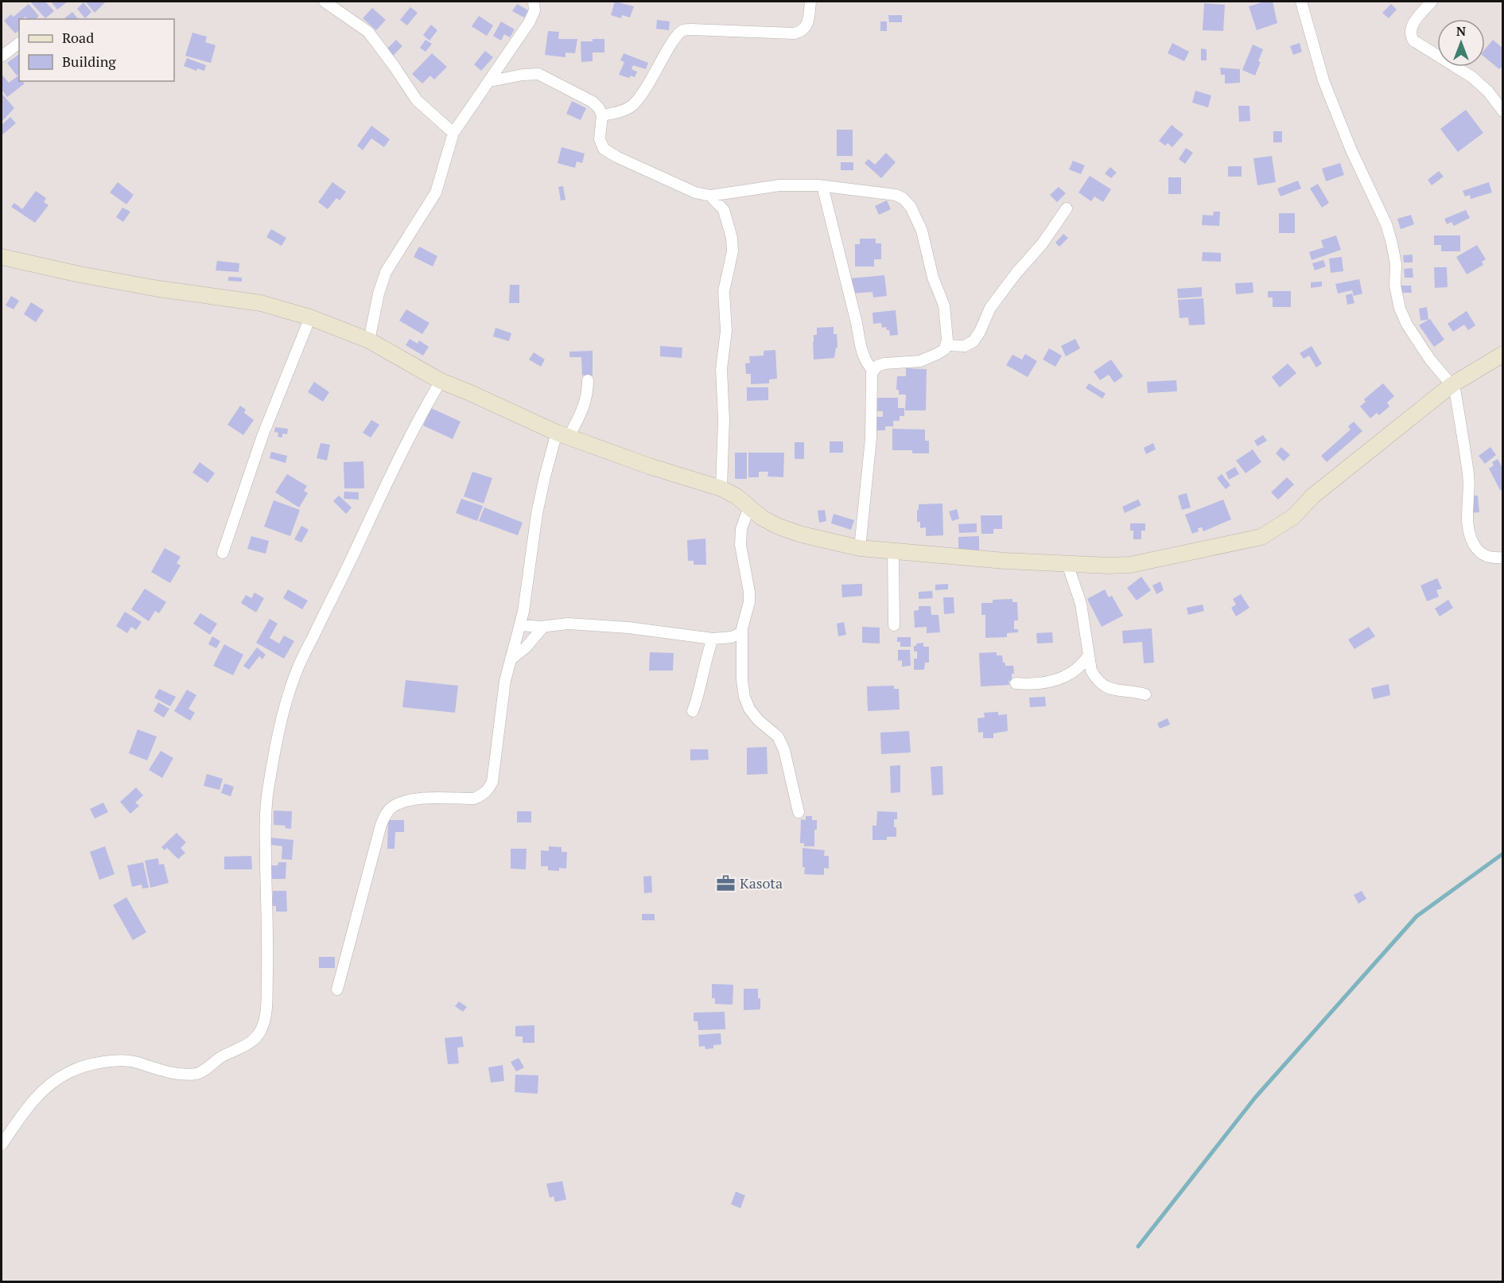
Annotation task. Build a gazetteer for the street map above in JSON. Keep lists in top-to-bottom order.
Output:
{
  "places": {
    "office": ["Kasota"]
  },
  "legend": ["Road", "Building"],
  "north": "top"
}
